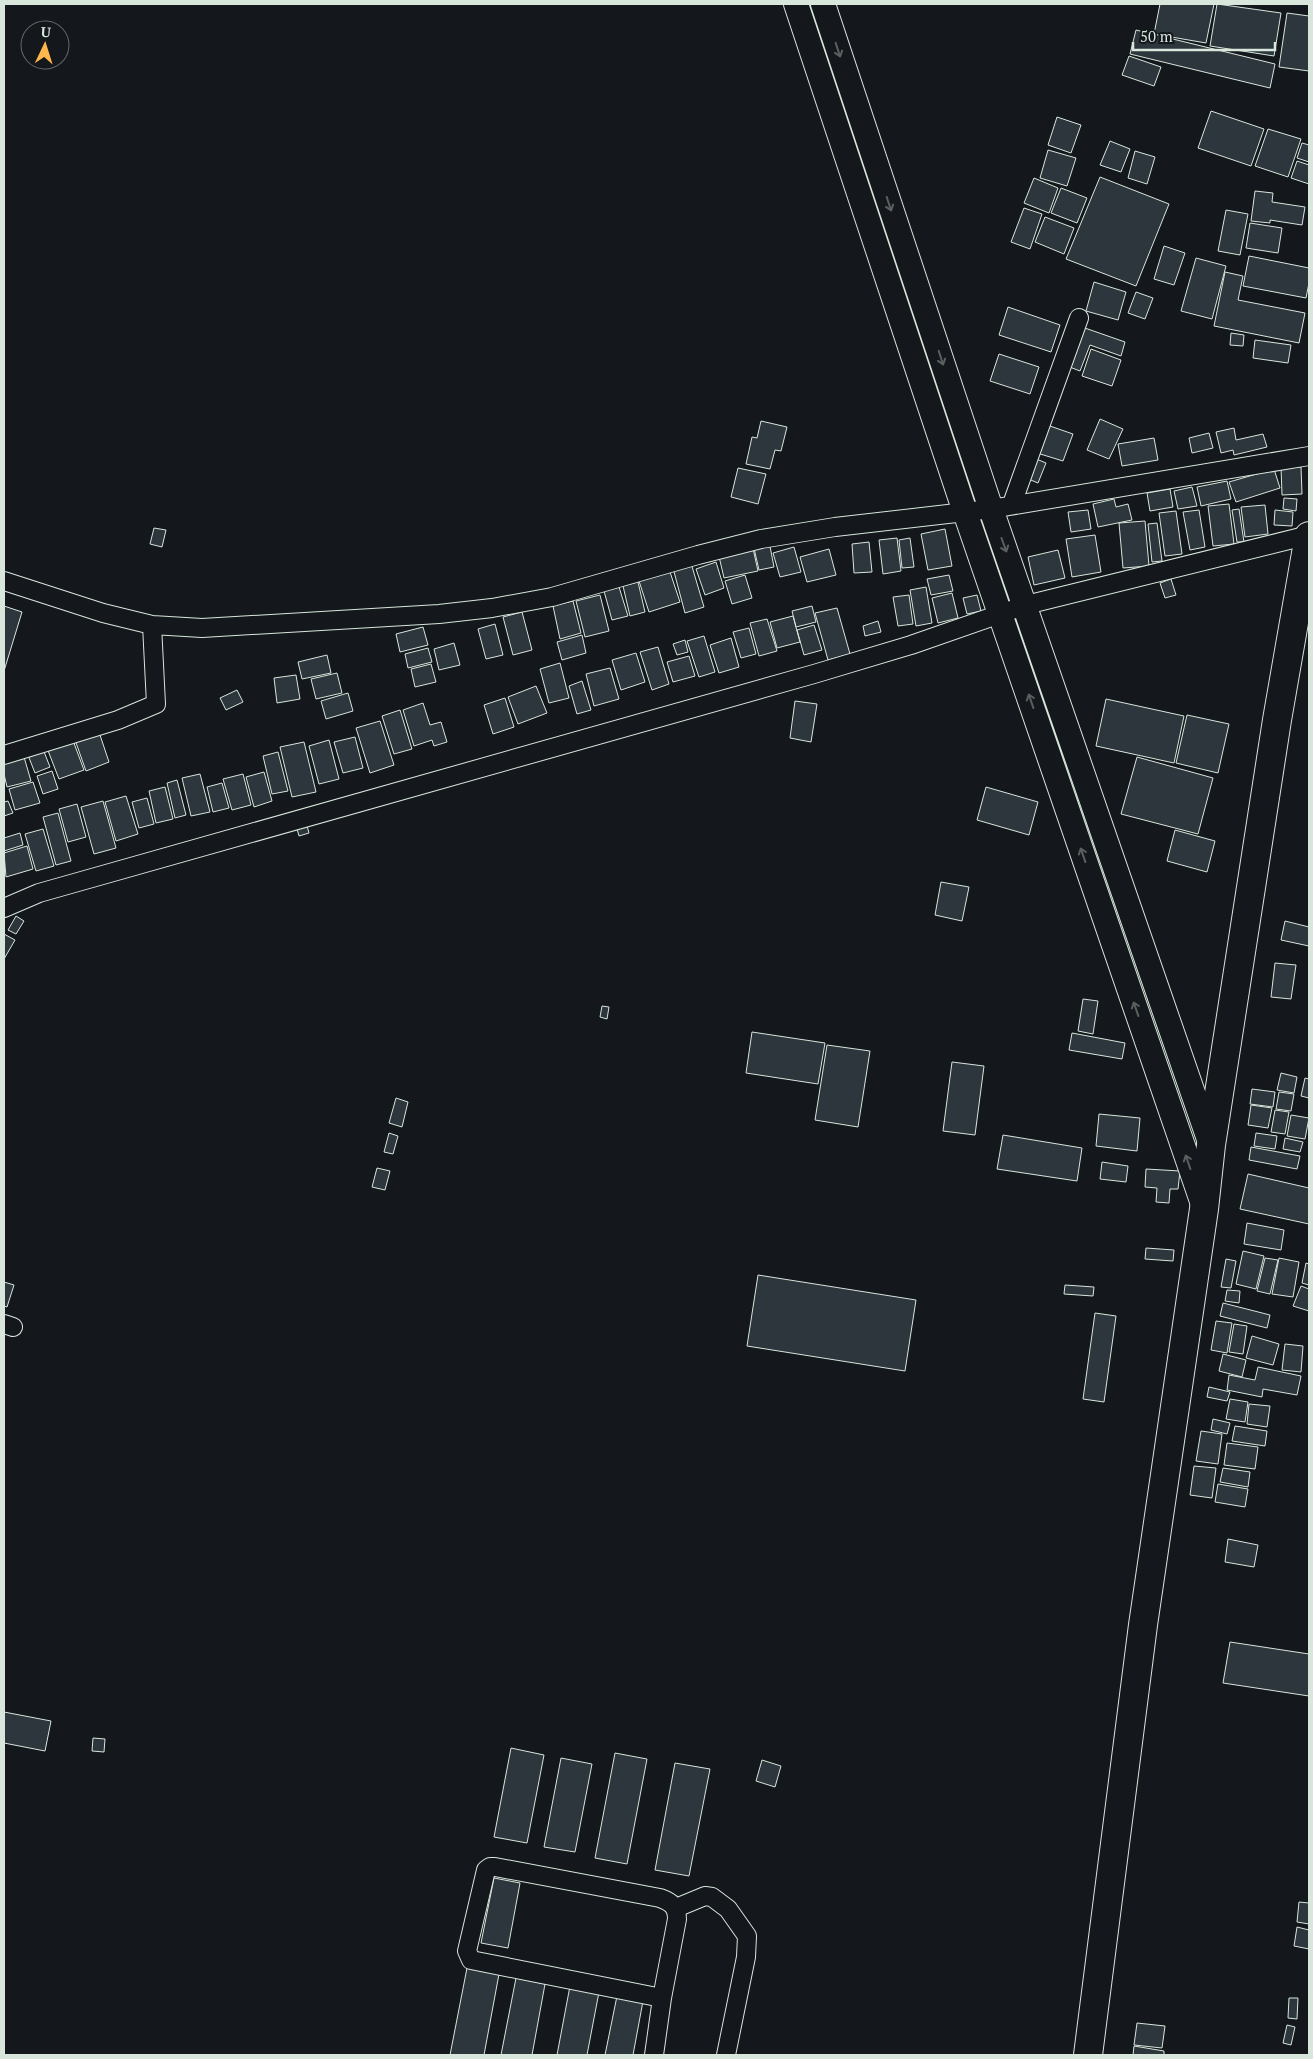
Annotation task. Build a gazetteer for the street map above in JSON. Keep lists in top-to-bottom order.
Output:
{
  "scale_bar": "50 m",
  "north": "top"
}
